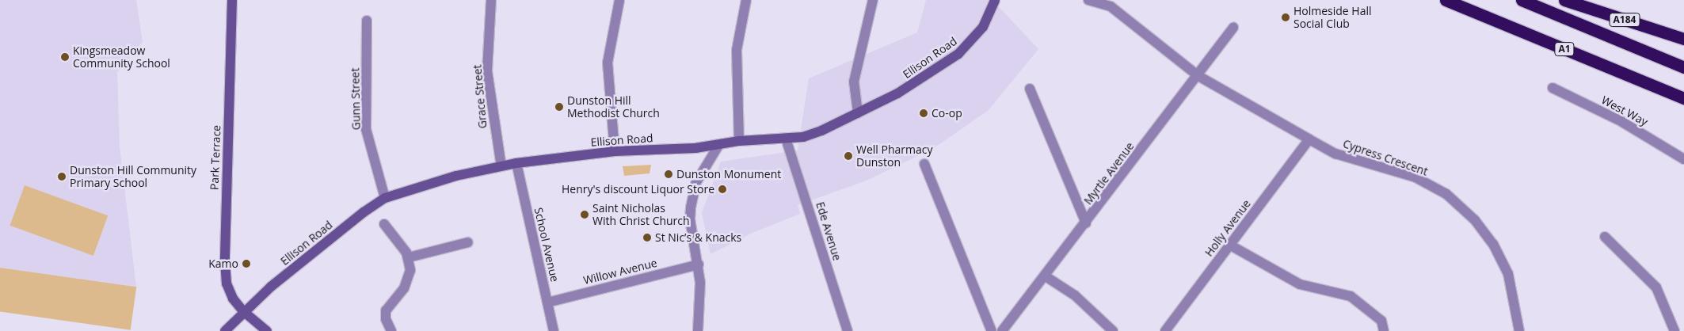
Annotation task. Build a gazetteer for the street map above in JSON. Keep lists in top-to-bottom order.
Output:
{
  "streets": {
    "highway": ["A184", "A1"],
    "street": [
      "Ellison Road",
      "Grace Street",
      "Gunn Street",
      "West Way",
      "Park Terrace",
      "Cypress Crescent",
      "Myrtle Avenue",
      "Holly Avenue",
      "Ede Avenue",
      "School Avenue",
      "Willow Avenue"
    ]
  },
  "crossings": [
    ["Ellison Road", "Grace Street"],
    ["Ellison Road", "Gunn Street"],
    ["Ellison Road", "Park Terrace"],
    ["Ellison Road", "Ede Avenue"],
    ["Ellison Road", "School Avenue"],
    ["Cypress Crescent", "Myrtle Avenue"],
    ["Cypress Crescent", "Holly Avenue"],
    ["School Avenue", "Willow Avenue"]
  ],
  "places": [
    "Holmeside Hall Social Club",
    "Kingsmeadow Community School",
    "Dunston Hill Methodist Church",
    "Co-op",
    "Well Pharmacy Dunston",
    "Dunston Monument",
    "Dunston Hill Community Primary School",
    "Henry's discount Liquor Store",
    "Saint Nicholas With Christ Church",
    "St Nic’s & Knacks",
    "Kamo"
  ]
}
